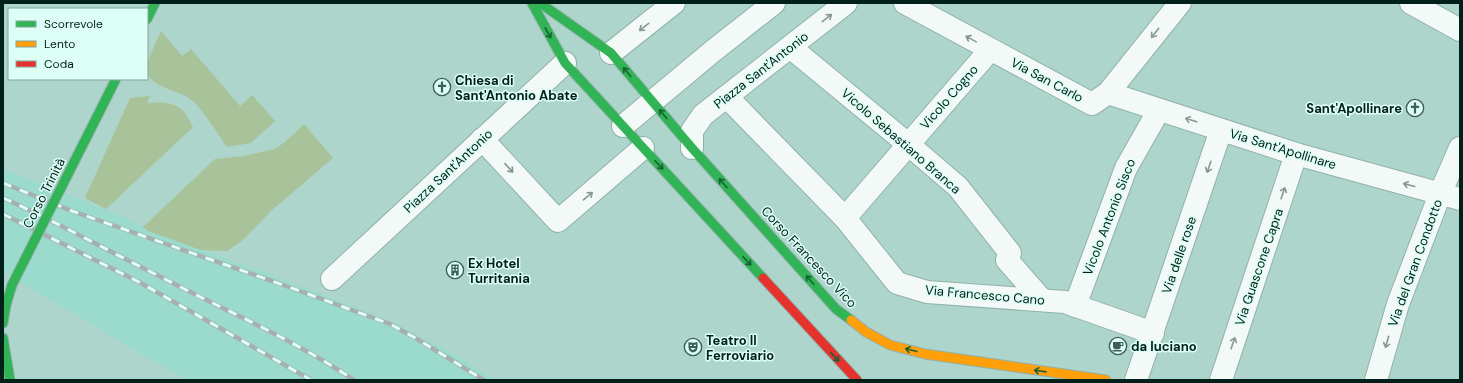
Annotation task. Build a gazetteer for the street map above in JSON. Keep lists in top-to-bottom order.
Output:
{
  "streets": {
    "street": [
      "Piazza Sant'Antonio",
      "Via San Carlo",
      "Vicolo Cogno",
      "Vicolo Sebastiano Branca",
      "Via Sant'Apollinare",
      "Corso Trinità",
      "Vicolo Antonio Sisco",
      "Via delle rose",
      "Corso Francesco Vico",
      "Via del Gran Condotto",
      "Via Guascone Capra",
      "Via Francesco Cano"
    ]
  },
  "crossings": [
    ["Piazza Sant'Antonio", "Vicolo Sebastiano Branca"],
    ["Piazza Sant'Antonio", "Corso Francesco Vico"],
    ["Piazza Sant'Antonio", "Via Francesco Cano"],
    ["Via San Carlo", "Vicolo Cogno"],
    ["Via San Carlo", "Via Sant'Apollinare"],
    ["Vicolo Cogno", "Vicolo Sebastiano Branca"],
    ["Vicolo Cogno", "Via Francesco Cano"],
    ["Vicolo Sebastiano Branca", "Via Francesco Cano"],
    ["Via Sant'Apollinare", "Vicolo Antonio Sisco"],
    ["Via Sant'Apollinare", "Via delle rose"],
    ["Via Sant'Apollinare", "Via del Gran Condotto"],
    ["Via Sant'Apollinare", "Via Guascone Capra"],
    ["Vicolo Antonio Sisco", "Via Francesco Cano"],
    ["Via delle rose", "Via Francesco Cano"]
  ],
  "one_way": [
    "Via Sant'Apollinare",
    "Via delle rose",
    "Via del Gran Condotto",
    "Via Guascone Capra"
  ],
  "places": {
    "church": ["Chiesa di Sant'Antonio Abate", "Sant'Apollinare"],
    "building": ["Ex Hotel Turritania"],
    "cafe": ["da luciano"],
    "theatre": ["Teatro Il Ferroviario"]
  },
  "legend": ["Scorrevole", "Lento", "Coda"]
}
